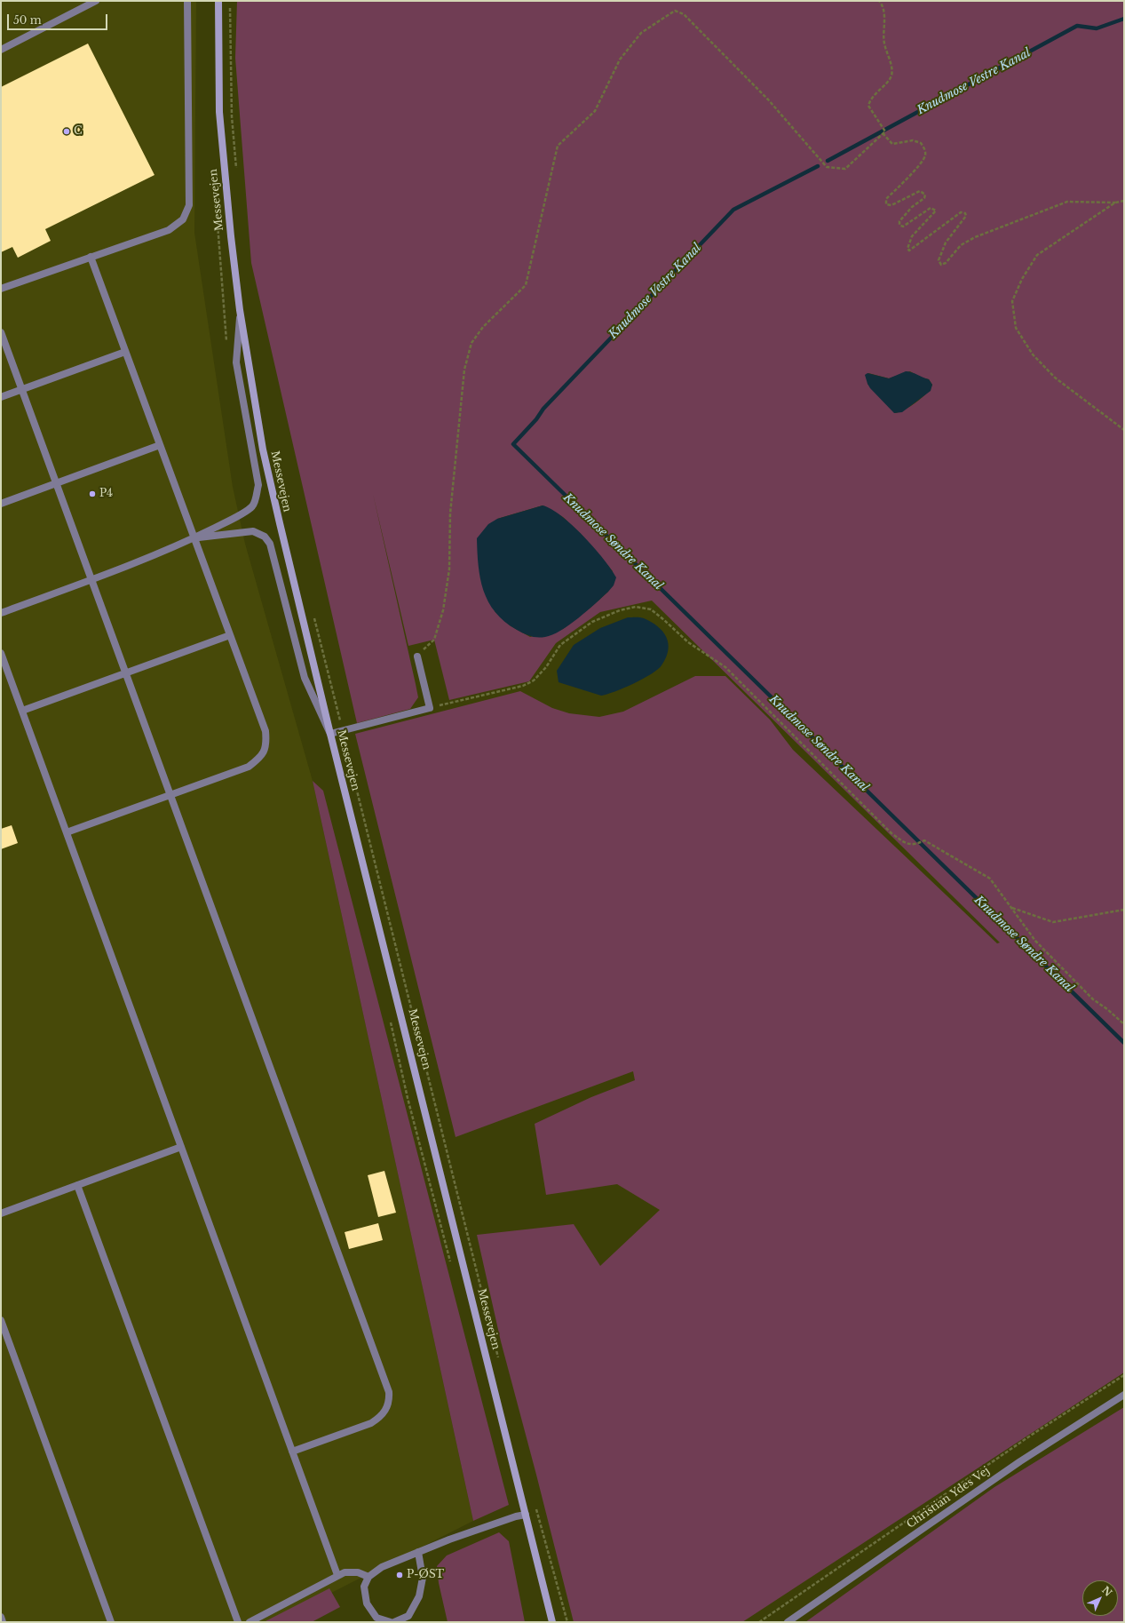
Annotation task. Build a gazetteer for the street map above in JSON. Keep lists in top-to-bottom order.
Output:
{
  "streets": {
    "main road": ["Messevejen"],
    "street": ["Christian Ydes Vej"]
  },
  "water": ["Knudmose Vestre Kanal", "Knudmose Søndre Kanal"],
  "places": ["C", "P4", "P-ØST"],
  "scale_bar": "50 m",
  "north": "top right"
}
